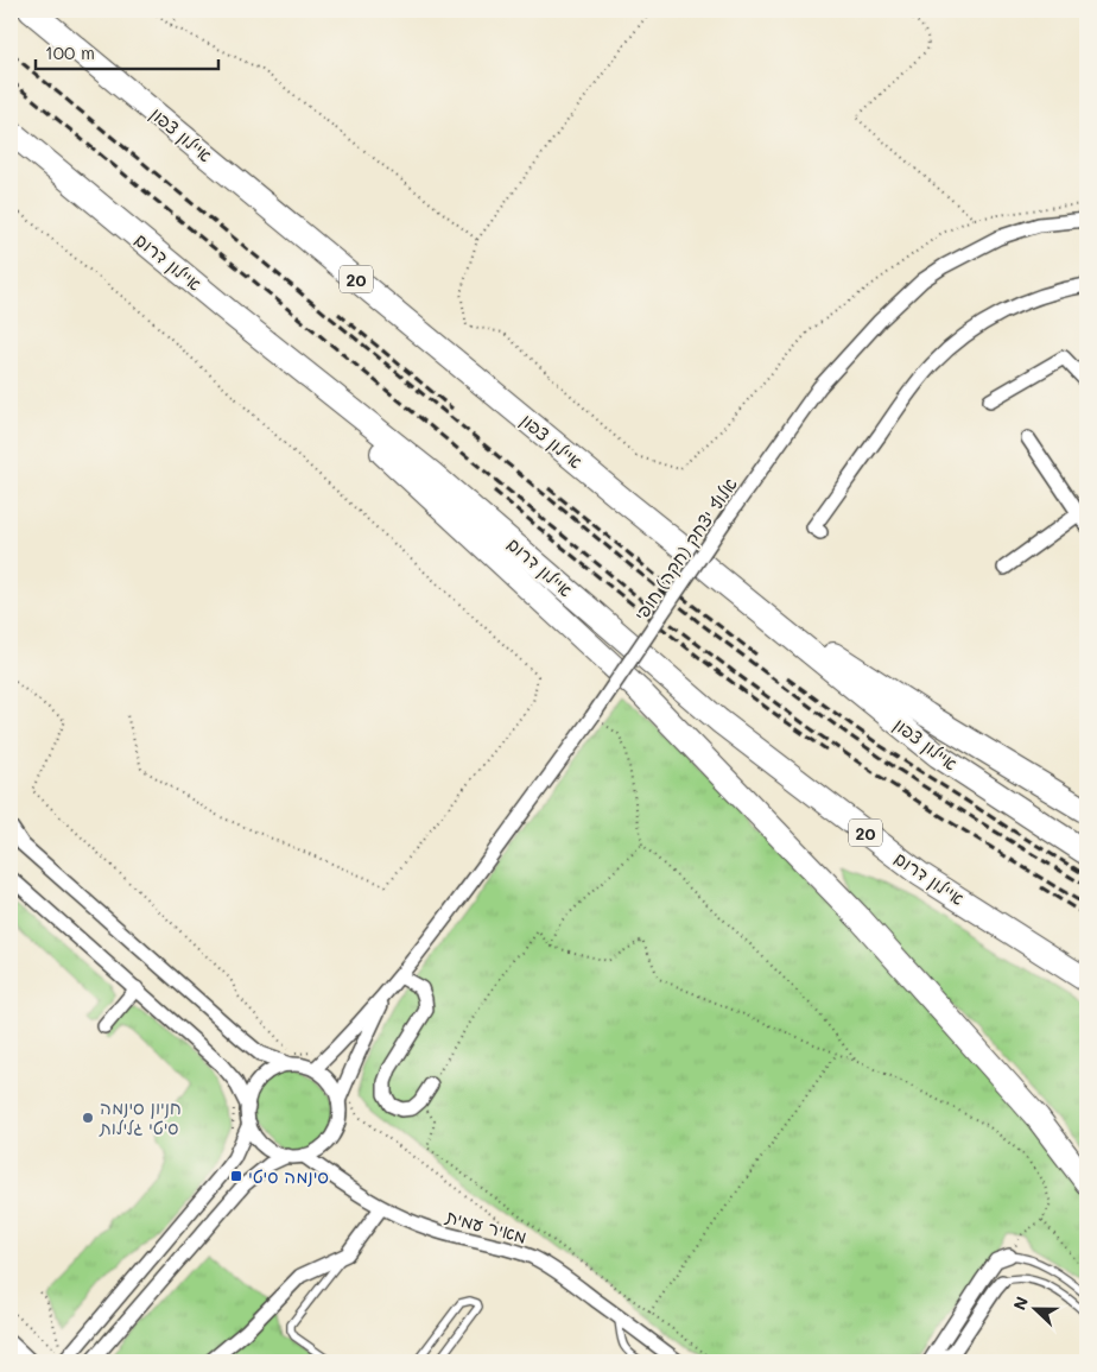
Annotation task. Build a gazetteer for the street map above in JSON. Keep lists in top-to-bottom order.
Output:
{
  "streets": {
    "highway": ["איילון צפון", "איילון דרום", "20"],
    "street": ["אלוף יצחק (חקה) חופי", "מאיר עמית"]
  },
  "crossings": [
    ["אלוף יצחק (חקה) חופי", "מאיר עמית"]
  ],
  "places": {
    "other": ["חניון סינמה סיטי גלילות"],
    "transit": ["סינמה סיטי"]
  },
  "scale_bar": "100 m",
  "north": "left"
}
